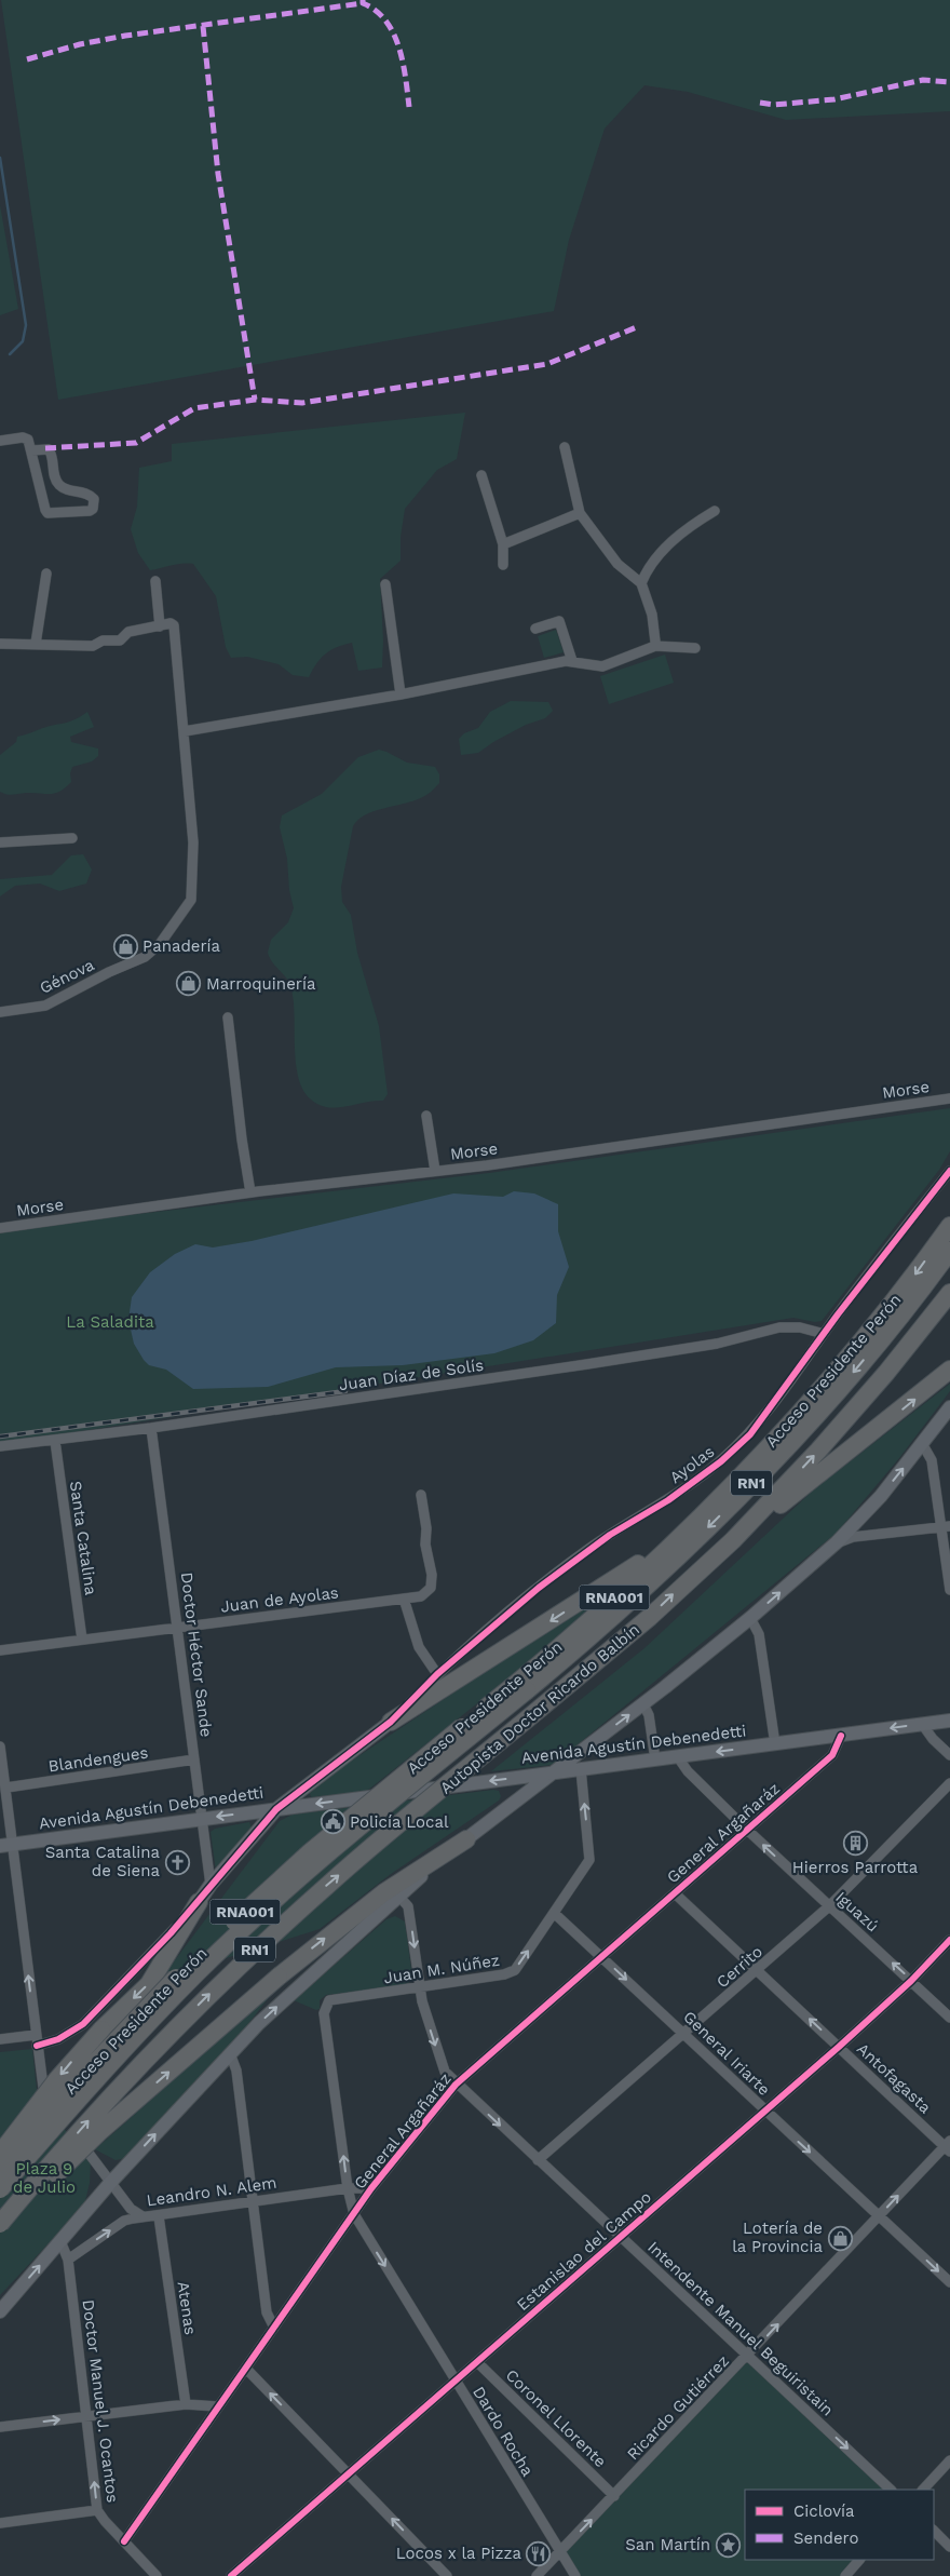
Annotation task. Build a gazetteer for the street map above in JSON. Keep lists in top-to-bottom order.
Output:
{
  "streets": {
    "highway": [
      "Acceso Presidente Perón",
      "RN1",
      "RNA001",
      "Autopista Doctor Ricardo Balbín"
    ],
    "main road": ["Avenida Agustín Debenedetti"],
    "street": [
      "Génova",
      "Morse",
      "Juan Díaz de Solís",
      "Ayolas",
      "Santa Catalina",
      "Juan de Ayolas",
      "Doctor Héctor Sande",
      "Blandengues",
      "General Argañaráz",
      "Iguazú",
      "Cerrito",
      "Juan M. Núñez",
      "General Iriarte",
      "Antofagasta",
      "Leandro N. Alem",
      "Estanislao del Campo",
      "Atenas",
      "Intendente Manuel Beguiristain",
      "Doctor Manuel J. Ocantos",
      "Ricardo Gutiérrez",
      "Coronel Llorente",
      "Dardo Rocha"
    ]
  },
  "crossings": [
    ["Acceso Presidente Perón", "Autopista Doctor Ricardo Balbín"],
    ["Juan Díaz de Solís", "Ayolas"],
    ["Juan Díaz de Solís", "Santa Catalina"],
    ["Juan Díaz de Solís", "Doctor Héctor Sande"],
    ["Santa Catalina", "Juan de Ayolas"],
    ["Juan de Ayolas", "Doctor Héctor Sande"],
    ["Doctor Héctor Sande", "Avenida Agustín Debenedetti"],
    ["Doctor Héctor Sande", "Blandengues"],
    ["Avenida Agustín Debenedetti", "General Argañaráz"],
    ["Avenida Agustín Debenedetti", "Iguazú"],
    ["Avenida Agustín Debenedetti", "Juan M. Núñez"],
    ["General Argañaráz", "Iguazú"],
    ["General Argañaráz", "General Iriarte"],
    ["General Argañaráz", "Antofagasta"],
    ["General Argañaráz", "Leandro N. Alem"],
    ["General Argañaráz", "Intendente Manuel Beguiristain"],
    ["General Argañaráz", "Doctor Manuel J. Ocantos"],
    ["General Argañaráz", "Dardo Rocha"],
    ["Iguazú", "Cerrito"],
    ["Iguazú", "Estanislao del Campo"],
    ["Cerrito", "General Iriarte"],
    ["Cerrito", "Antofagasta"],
    ["Cerrito", "Intendente Manuel Beguiristain"],
    ["Juan M. Núñez", "General Iriarte"],
    ["Juan M. Núñez", "Intendente Manuel Beguiristain"],
    ["Juan M. Núñez", "Dardo Rocha"],
    ["General Iriarte", "Estanislao del Campo"],
    ["General Iriarte", "Ricardo Gutiérrez"],
    ["Antofagasta", "Estanislao del Campo"],
    ["Antofagasta", "Ricardo Gutiérrez"],
    ["Leandro N. Alem", "Atenas"],
    ["Leandro N. Alem", "Doctor Manuel J. Ocantos"],
    ["Leandro N. Alem", "Dardo Rocha"],
    ["Estanislao del Campo", "Intendente Manuel Beguiristain"],
    ["Estanislao del Campo", "Coronel Llorente"],
    ["Estanislao del Campo", "Dardo Rocha"],
    ["Intendente Manuel Beguiristain", "Ricardo Gutiérrez"],
    ["Ricardo Gutiérrez", "Coronel Llorente"],
    ["Ricardo Gutiérrez", "Dardo Rocha"]
  ],
  "one_way": [
    "Avenida Agustín Debenedetti",
    "Iguazú",
    "Juan M. Núñez",
    "General Iriarte",
    "Intendente Manuel Beguiristain",
    "Ricardo Gutiérrez"
  ],
  "parks": ["La Saladita", "Plaza 9 de Julio"],
  "places": {
    "shop": ["Panadería", "Marroquinería", "Lotería de la Provincia"],
    "public building": ["Policía Local"],
    "building": ["Hierros Parrotta"],
    "church": ["Santa Catalina de Siena"],
    "place": ["San Martín"],
    "restaurant": ["Locos x la Pizza"]
  },
  "legend": ["Ciclovía", "Sendero"]
}
